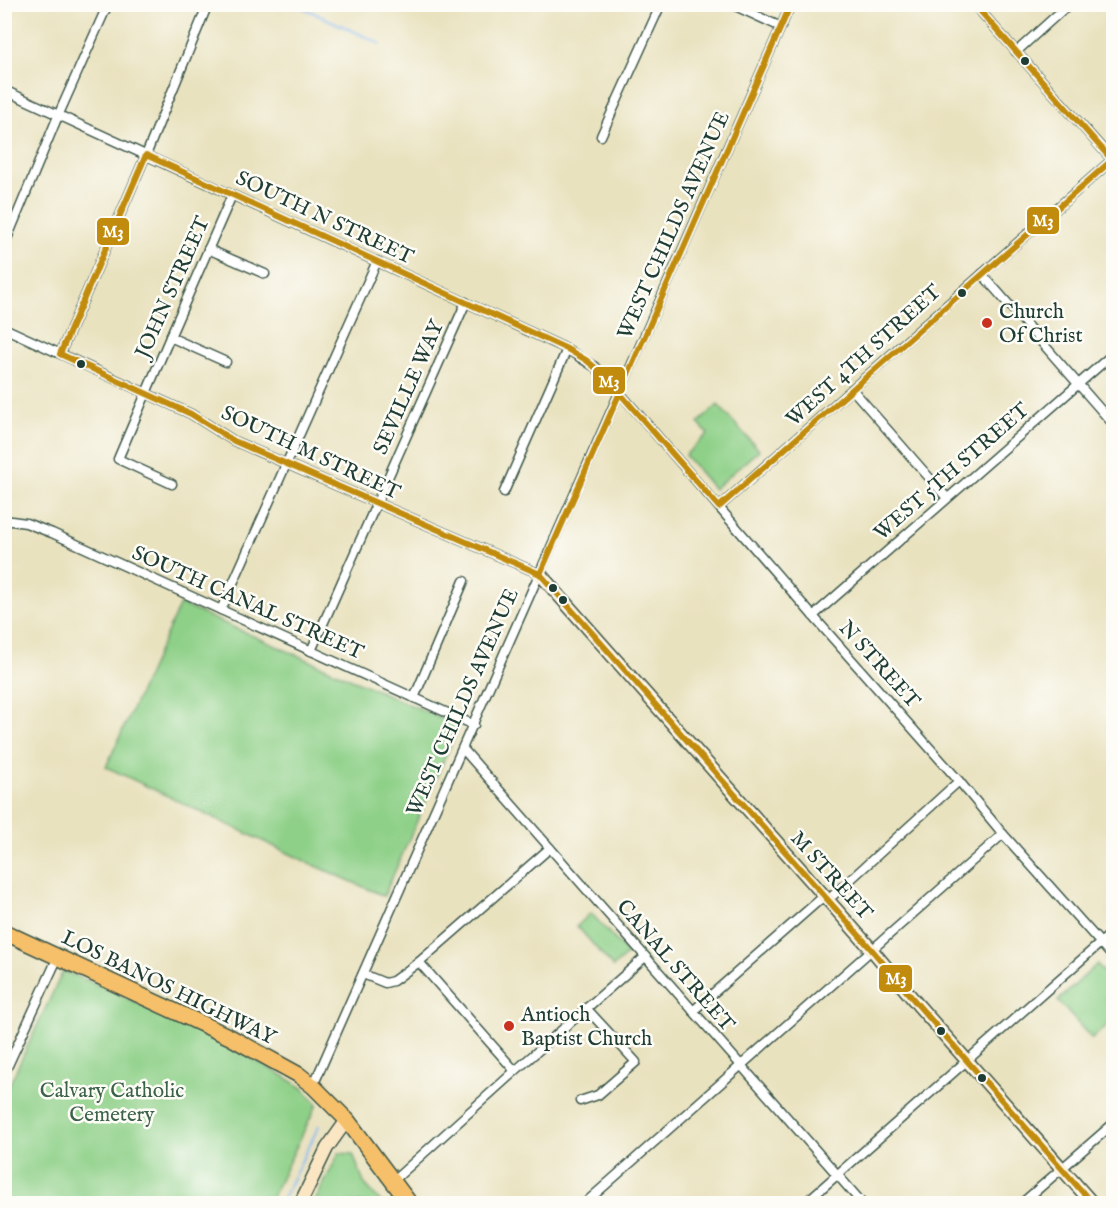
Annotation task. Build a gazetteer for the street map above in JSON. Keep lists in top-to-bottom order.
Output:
{
  "streets": {
    "highway": ["LOS BANOS HIGHWAY"],
    "street": [
      "SOUTH N STREET",
      "WEST CHILDS AVENUE",
      "JOHN STREET",
      "WEST 4TH STREET",
      "SEVILLE WAY",
      "SOUTH M STREET",
      "WEST 5TH STREET",
      "SOUTH CANAL STREET",
      "N STREET",
      "M STREET",
      "CANAL STREET"
    ]
  },
  "crossings": [
    ["SOUTH N STREET", "WEST CHILDS AVENUE"],
    ["SOUTH N STREET", "JOHN STREET"],
    ["SOUTH N STREET", "SEVILLE WAY"],
    ["SOUTH N STREET", "N STREET"],
    ["WEST CHILDS AVENUE", "SOUTH M STREET"],
    ["WEST CHILDS AVENUE", "SOUTH CANAL STREET"],
    ["WEST CHILDS AVENUE", "N STREET"],
    ["WEST CHILDS AVENUE", "M STREET"],
    ["WEST CHILDS AVENUE", "CANAL STREET"],
    ["WEST CHILDS AVENUE", "LOS BANOS HIGHWAY"],
    ["JOHN STREET", "SOUTH M STREET"],
    ["WEST 4TH STREET", "N STREET"],
    ["SEVILLE WAY", "SOUTH M STREET"],
    ["SEVILLE WAY", "SOUTH CANAL STREET"],
    ["SOUTH M STREET", "M STREET"],
    ["WEST 5TH STREET", "N STREET"]
  ],
  "parks": ["Calvary Catholic Cemetery"],
  "places": ["Church Of Christ", "Antioch Baptist Church"],
  "lines": ["transit line M3"]
}
